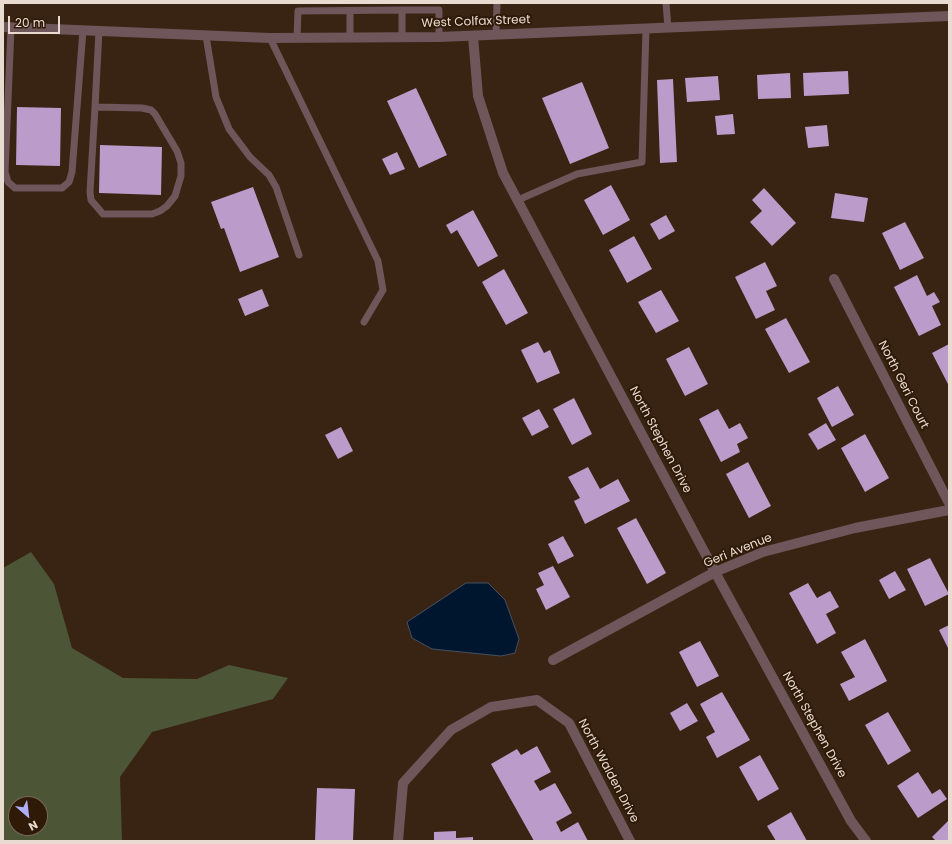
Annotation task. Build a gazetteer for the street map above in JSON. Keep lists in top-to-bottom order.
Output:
{
  "streets": {
    "street": [
      "West Colfax Street",
      "North Geri Court",
      "North Stephen Drive",
      "Geri Avenue",
      "North Walden Drive"
    ]
  },
  "crossings": [
    ["West Colfax Street", "North Stephen Drive"],
    ["North Stephen Drive", "Geri Avenue"]
  ],
  "scale_bar": "20 m",
  "north": "bottom right"
}
